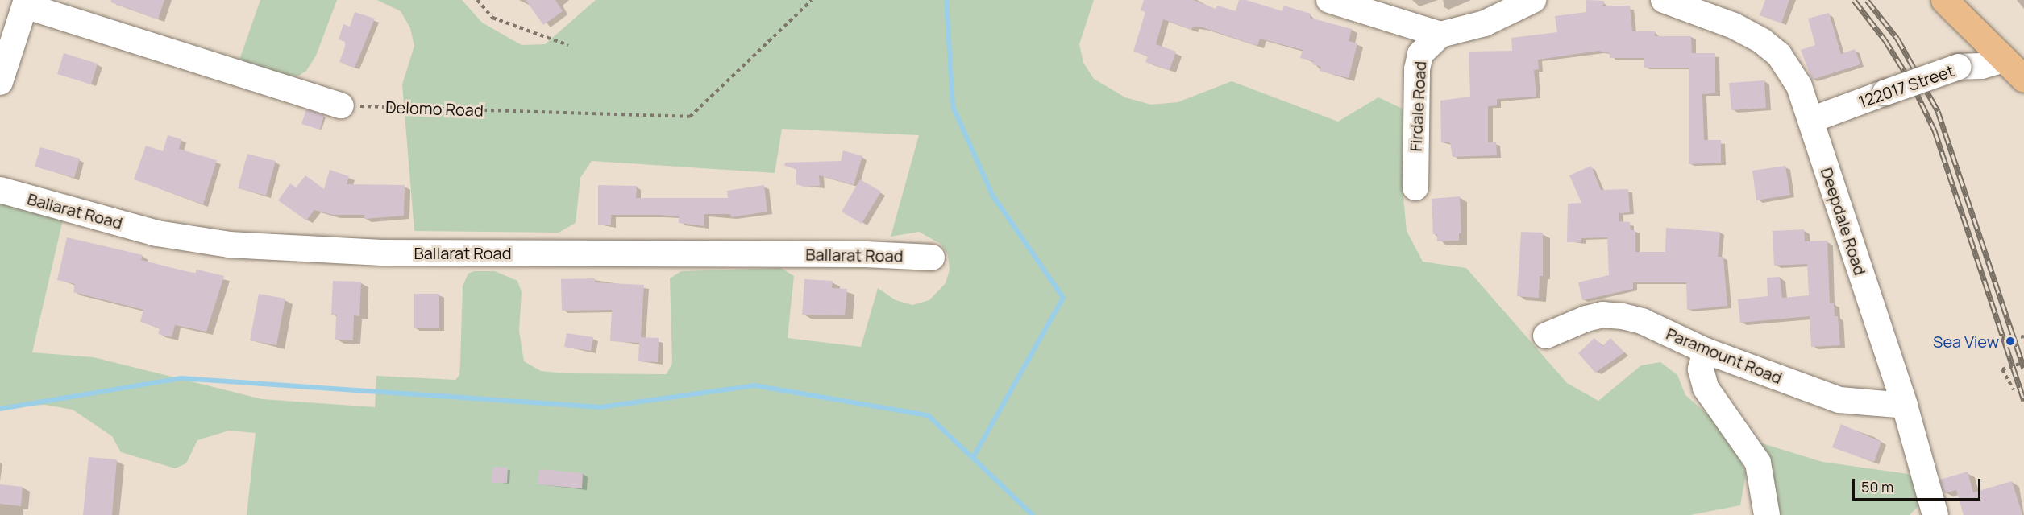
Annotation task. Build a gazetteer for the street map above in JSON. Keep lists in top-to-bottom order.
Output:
{
  "streets": {
    "street": [
      "122017 Street",
      "Firdale Road",
      "Ballarat Road",
      "Deepdale Road",
      "Paramount Road"
    ],
    "path": ["Delomo Road"]
  },
  "crossings": [
    ["122017 Street", "Deepdale Road"],
    ["Deepdale Road", "Paramount Road"]
  ],
  "places": ["Sea View"],
  "scale_bar": "50 m"
}
